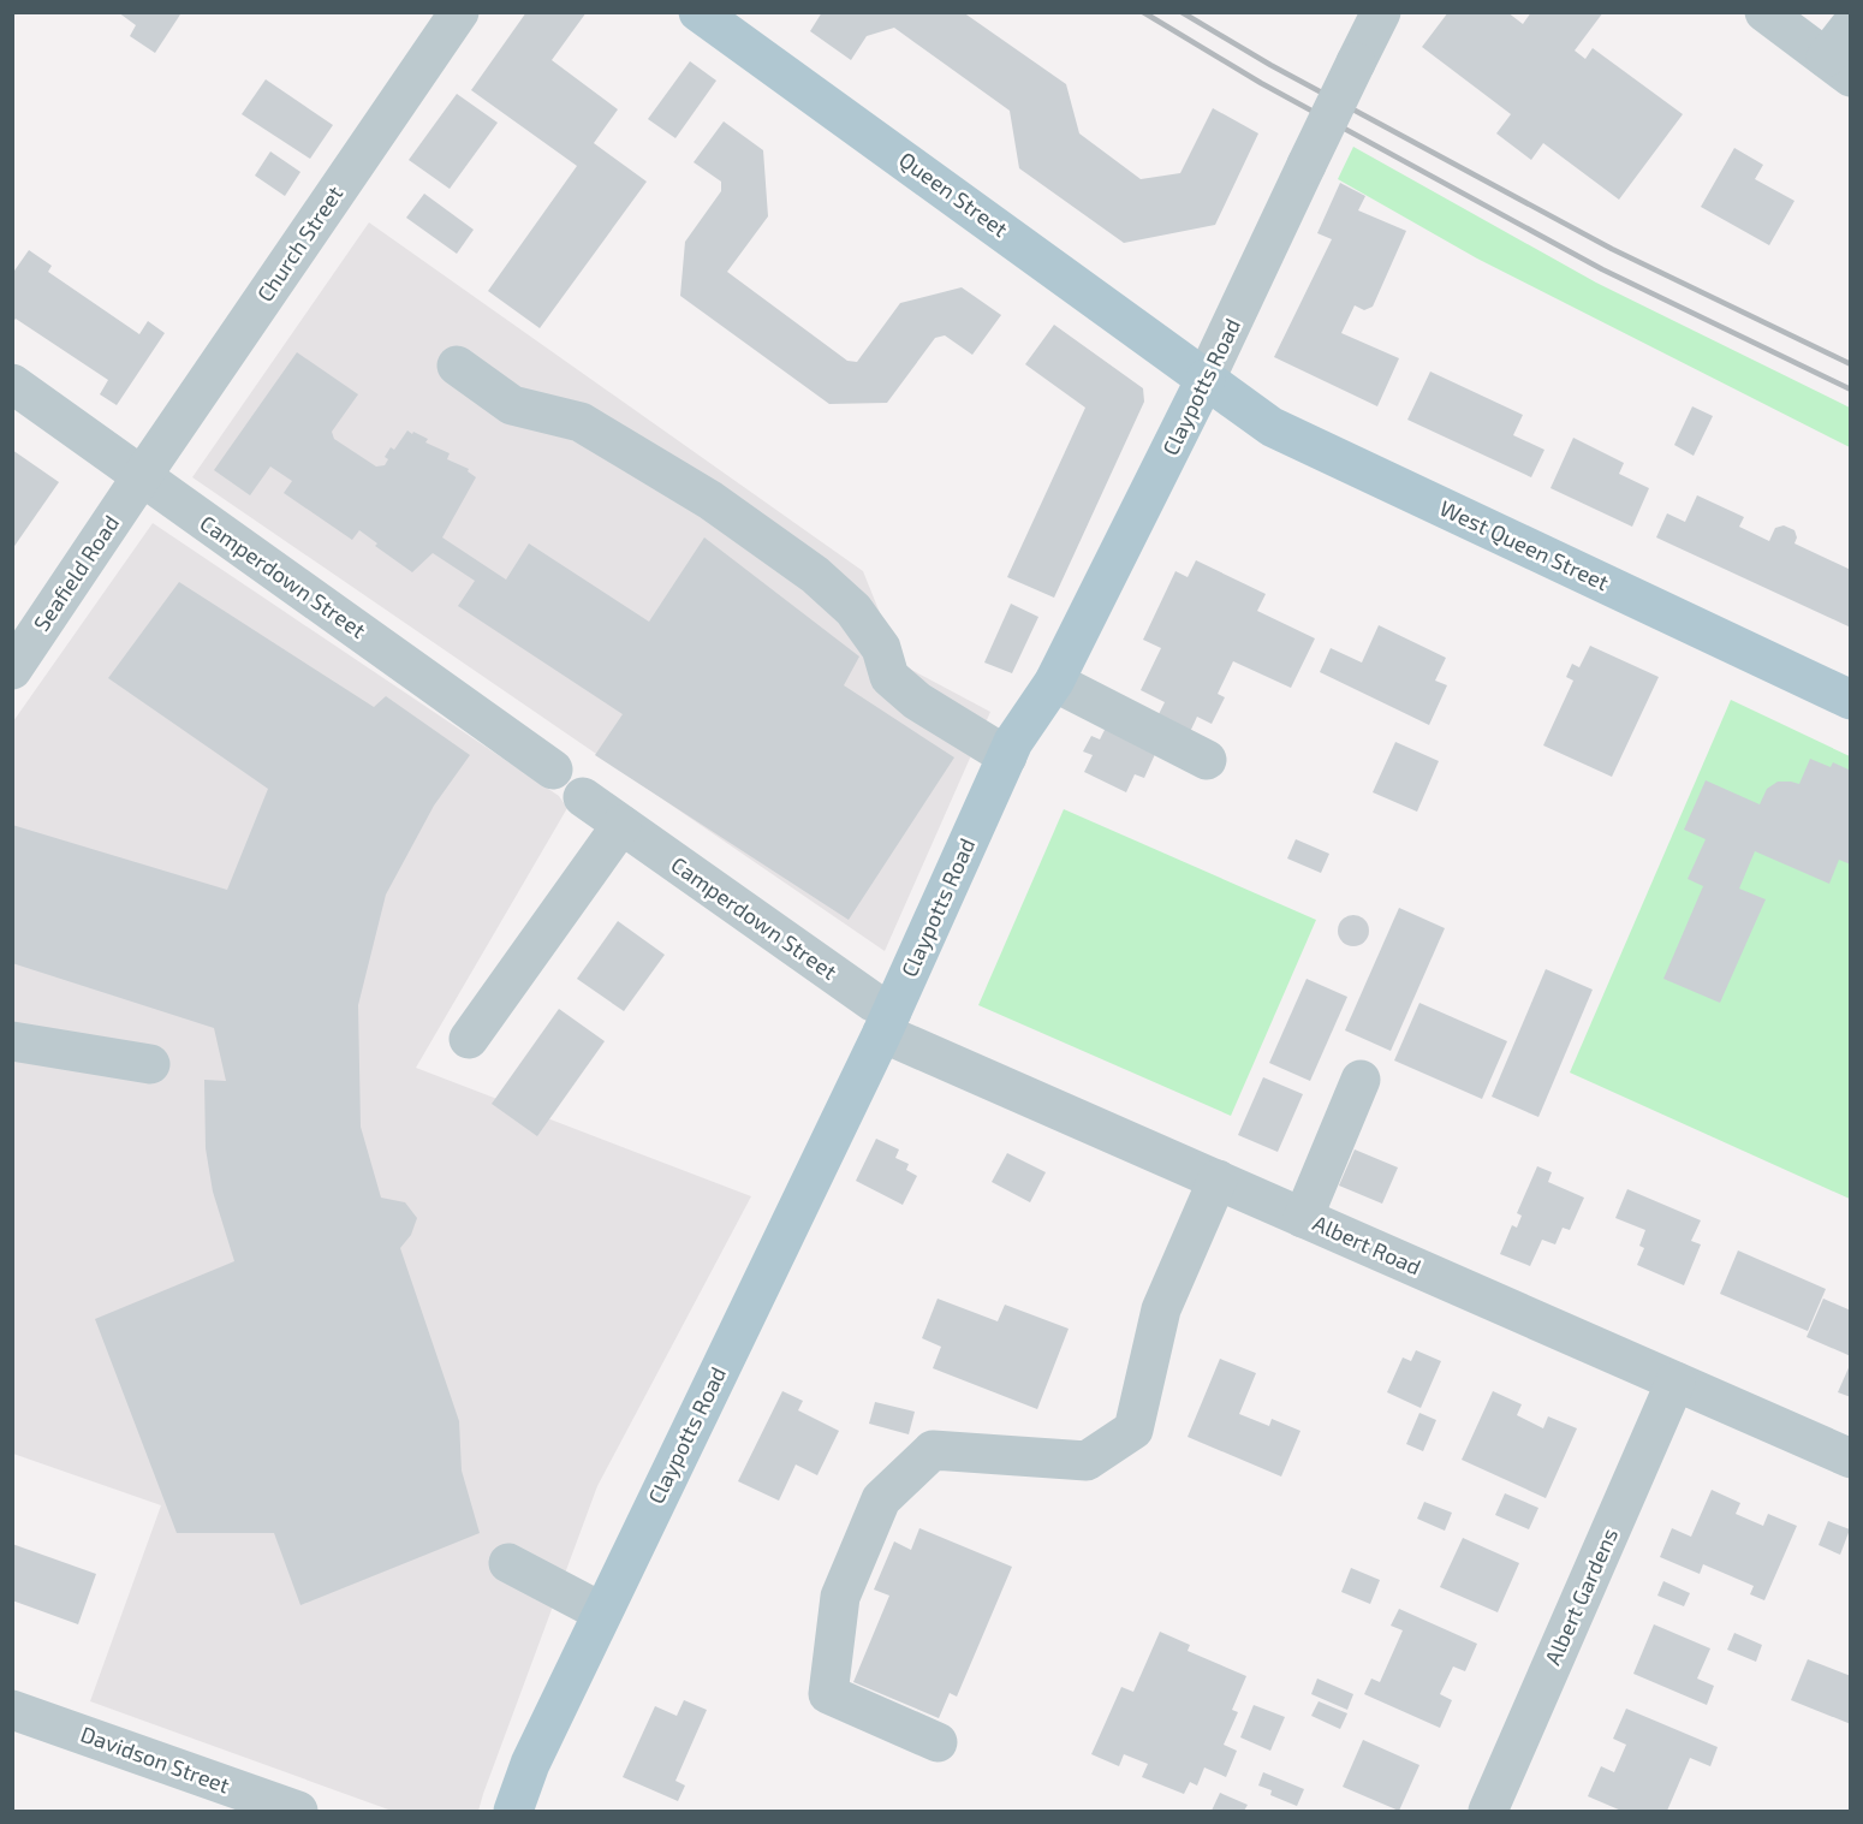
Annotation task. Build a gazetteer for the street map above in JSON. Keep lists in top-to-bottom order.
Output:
{
  "streets": {
    "main road": ["Queen Street", "Claypotts Road", "West Queen Street"],
    "street": [
      "Church Street",
      "Seafield Road",
      "Camperdown Street",
      "Albert Road",
      "Albert Gardens",
      "Davidson Street"
    ]
  },
  "crossings": [
    ["Queen Street", "Claypotts Road"],
    ["Queen Street", "West Queen Street"],
    ["Church Street", "Seafield Road"],
    ["Church Street", "Camperdown Street"],
    ["Claypotts Road", "West Queen Street"],
    ["Claypotts Road", "Camperdown Street"],
    ["Claypotts Road", "Albert Road"],
    ["Seafield Road", "Camperdown Street"],
    ["Camperdown Street", "Albert Road"],
    ["Albert Road", "Albert Gardens"]
  ]
}
